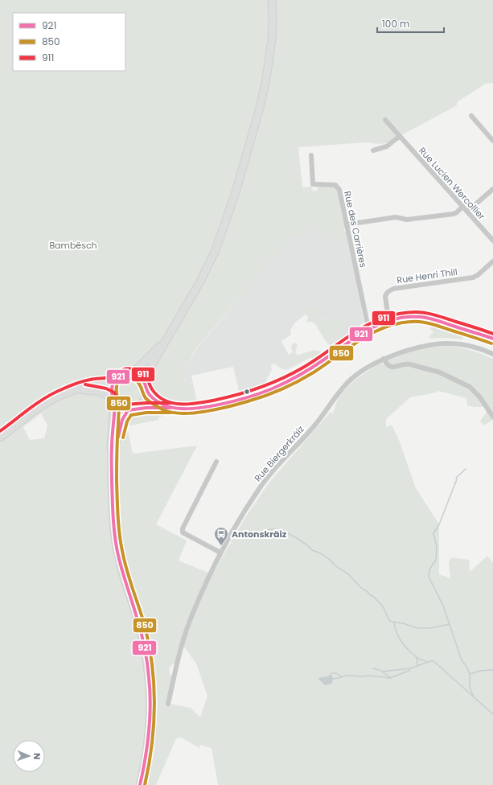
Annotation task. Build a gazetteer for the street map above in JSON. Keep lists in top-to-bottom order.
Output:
{
  "streets": {
    "street": [
      "Rue Lucien Wercollier",
      "Rue des Carrières",
      "Rue Henri Thill",
      "Rue Biergerkräiz"
    ]
  },
  "parks": ["Bambësch"],
  "places": {
    "bus stop": ["Antonskräiz"]
  },
  "lines": ["transit line 911", "transit line 921", "transit line 850"],
  "legend": ["921", "850", "911"],
  "scale_bar": "100 m",
  "north": "right"
}
